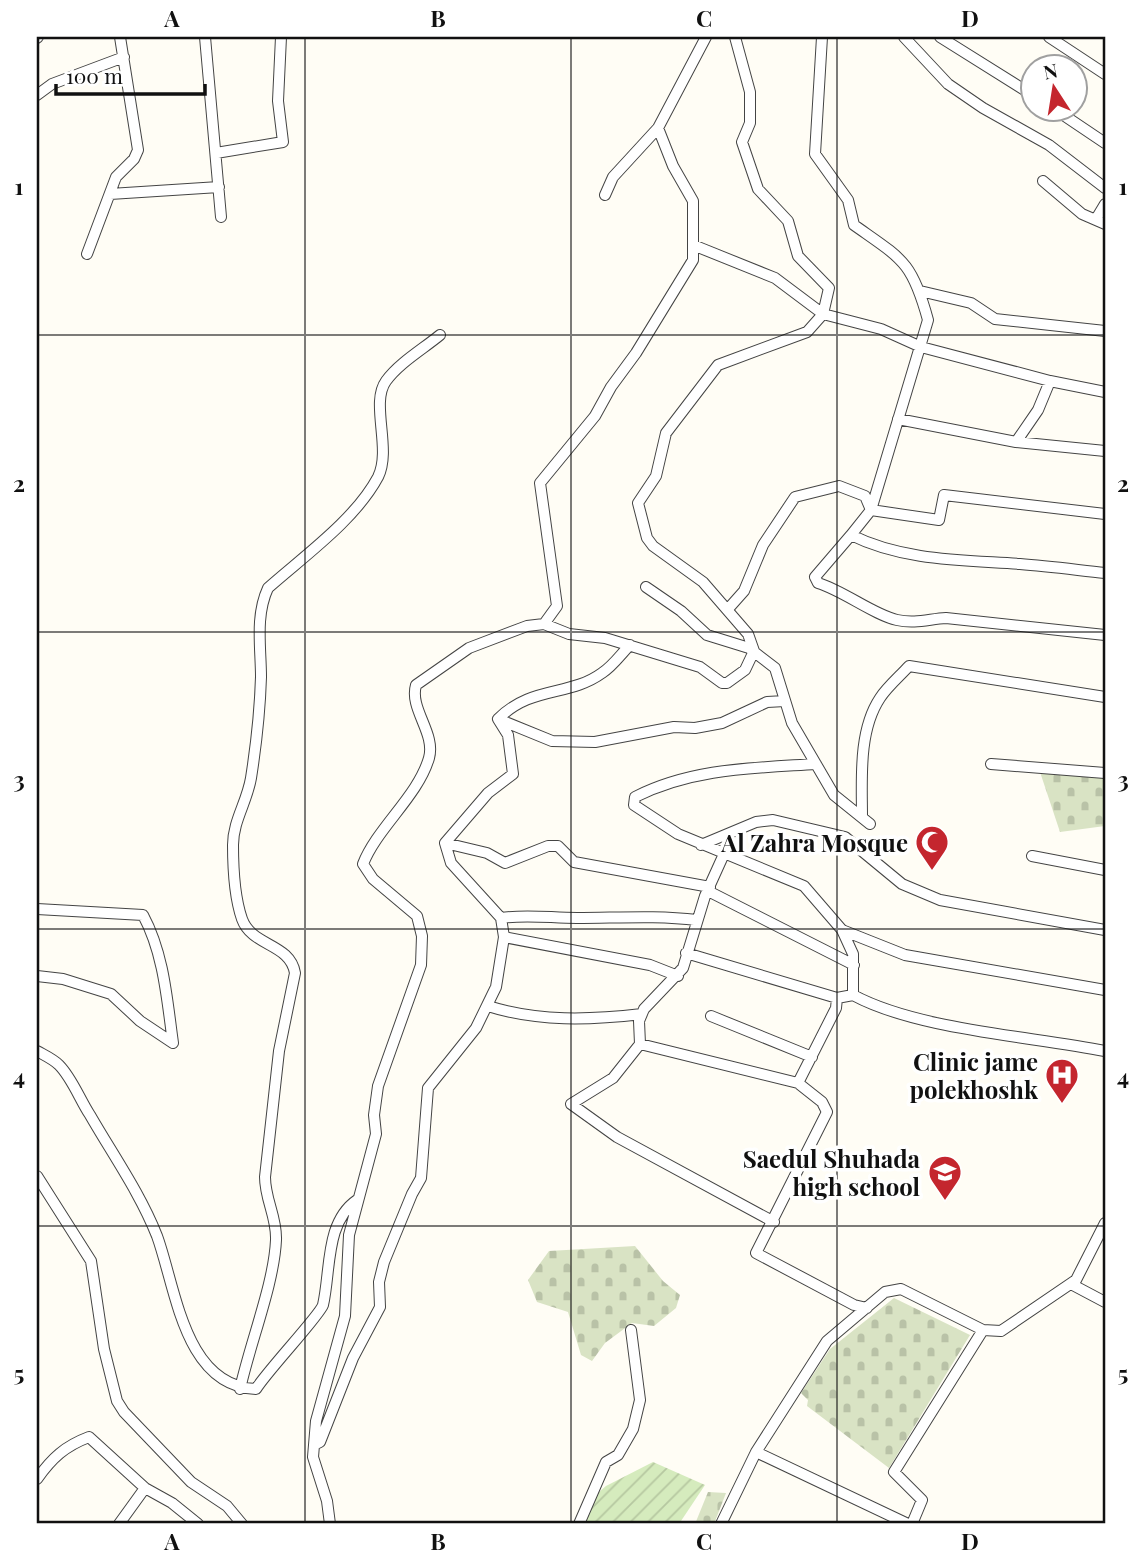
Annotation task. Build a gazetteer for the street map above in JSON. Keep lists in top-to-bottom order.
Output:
{
  "places": {
    "mosque": ["Al Zahra Mosque"],
    "hospital": ["Clinic jame polekhoshk"],
    "school or university": ["Saedul Shuhada high school"]
  },
  "scale_bar": "100 m",
  "north": "top",
  "grid": {
    "columns": [
      "A",
      "B",
      "C",
      "D"
    ],
    "rows": [
      "1",
      "2",
      "3",
      "4",
      "5"
    ]
  }
}
